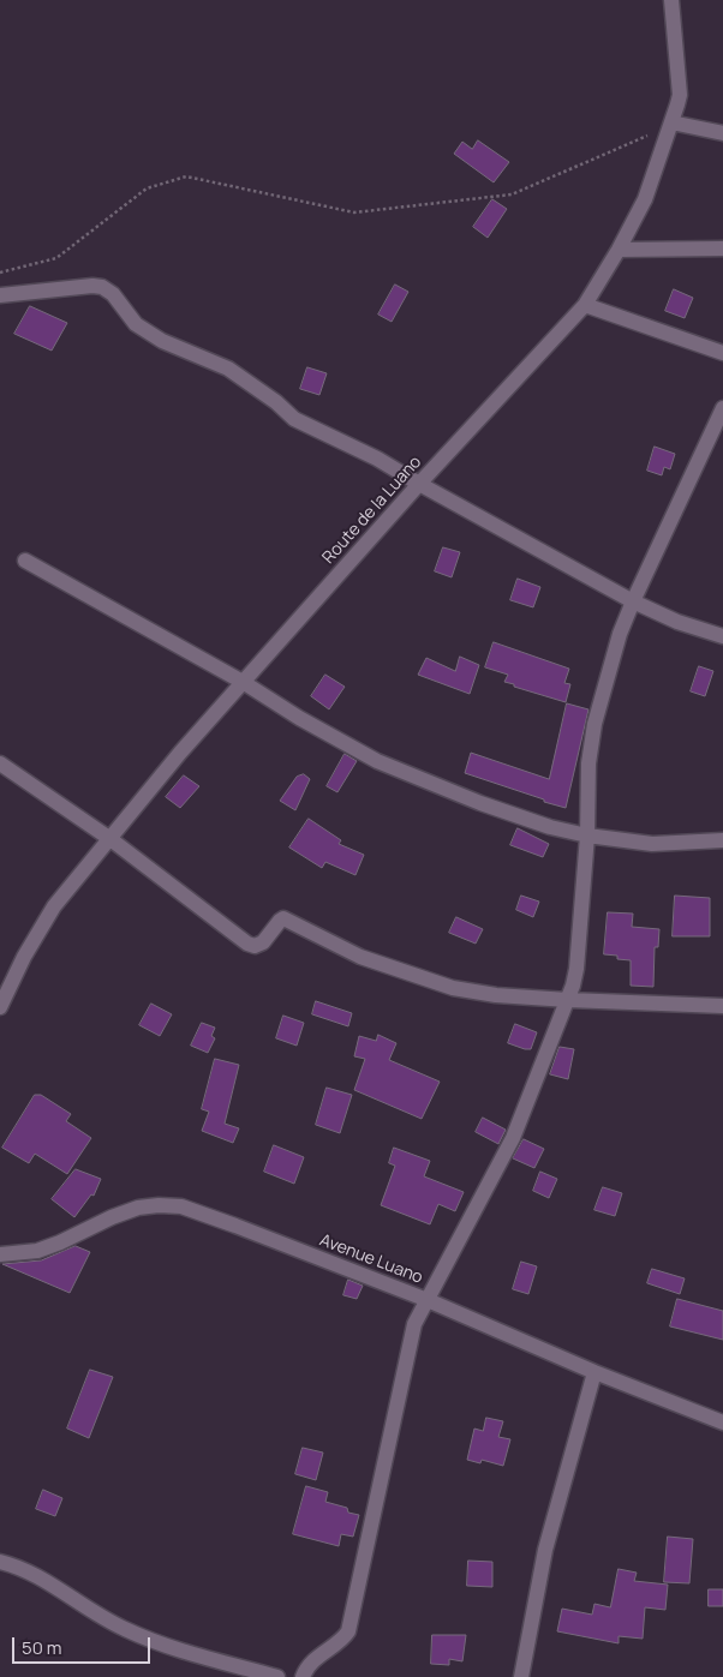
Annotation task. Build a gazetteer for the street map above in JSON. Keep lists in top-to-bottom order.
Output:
{
  "streets": {
    "street": ["Route de la Luano", "Avenue Luano"]
  },
  "scale_bar": "50 m"
}
